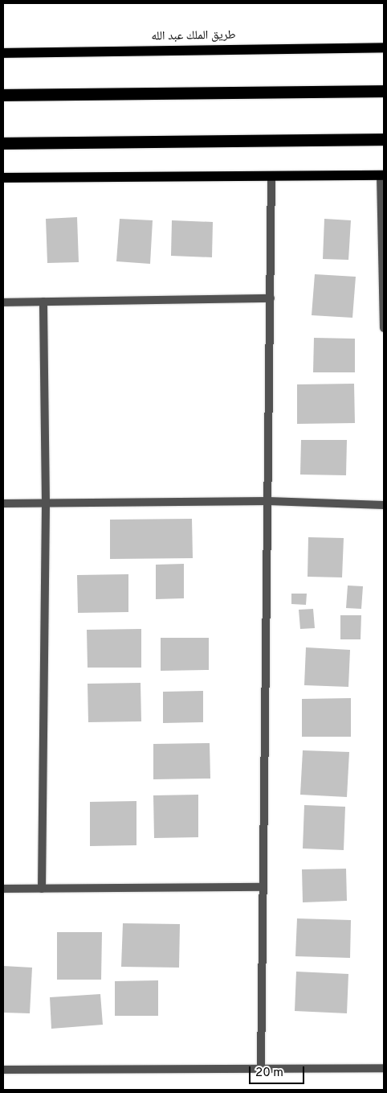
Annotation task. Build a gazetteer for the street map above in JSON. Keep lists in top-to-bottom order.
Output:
{
  "streets": {
    "main road": ["طريق الملك عبد الله"]
  },
  "scale_bar": "20 m"
}
